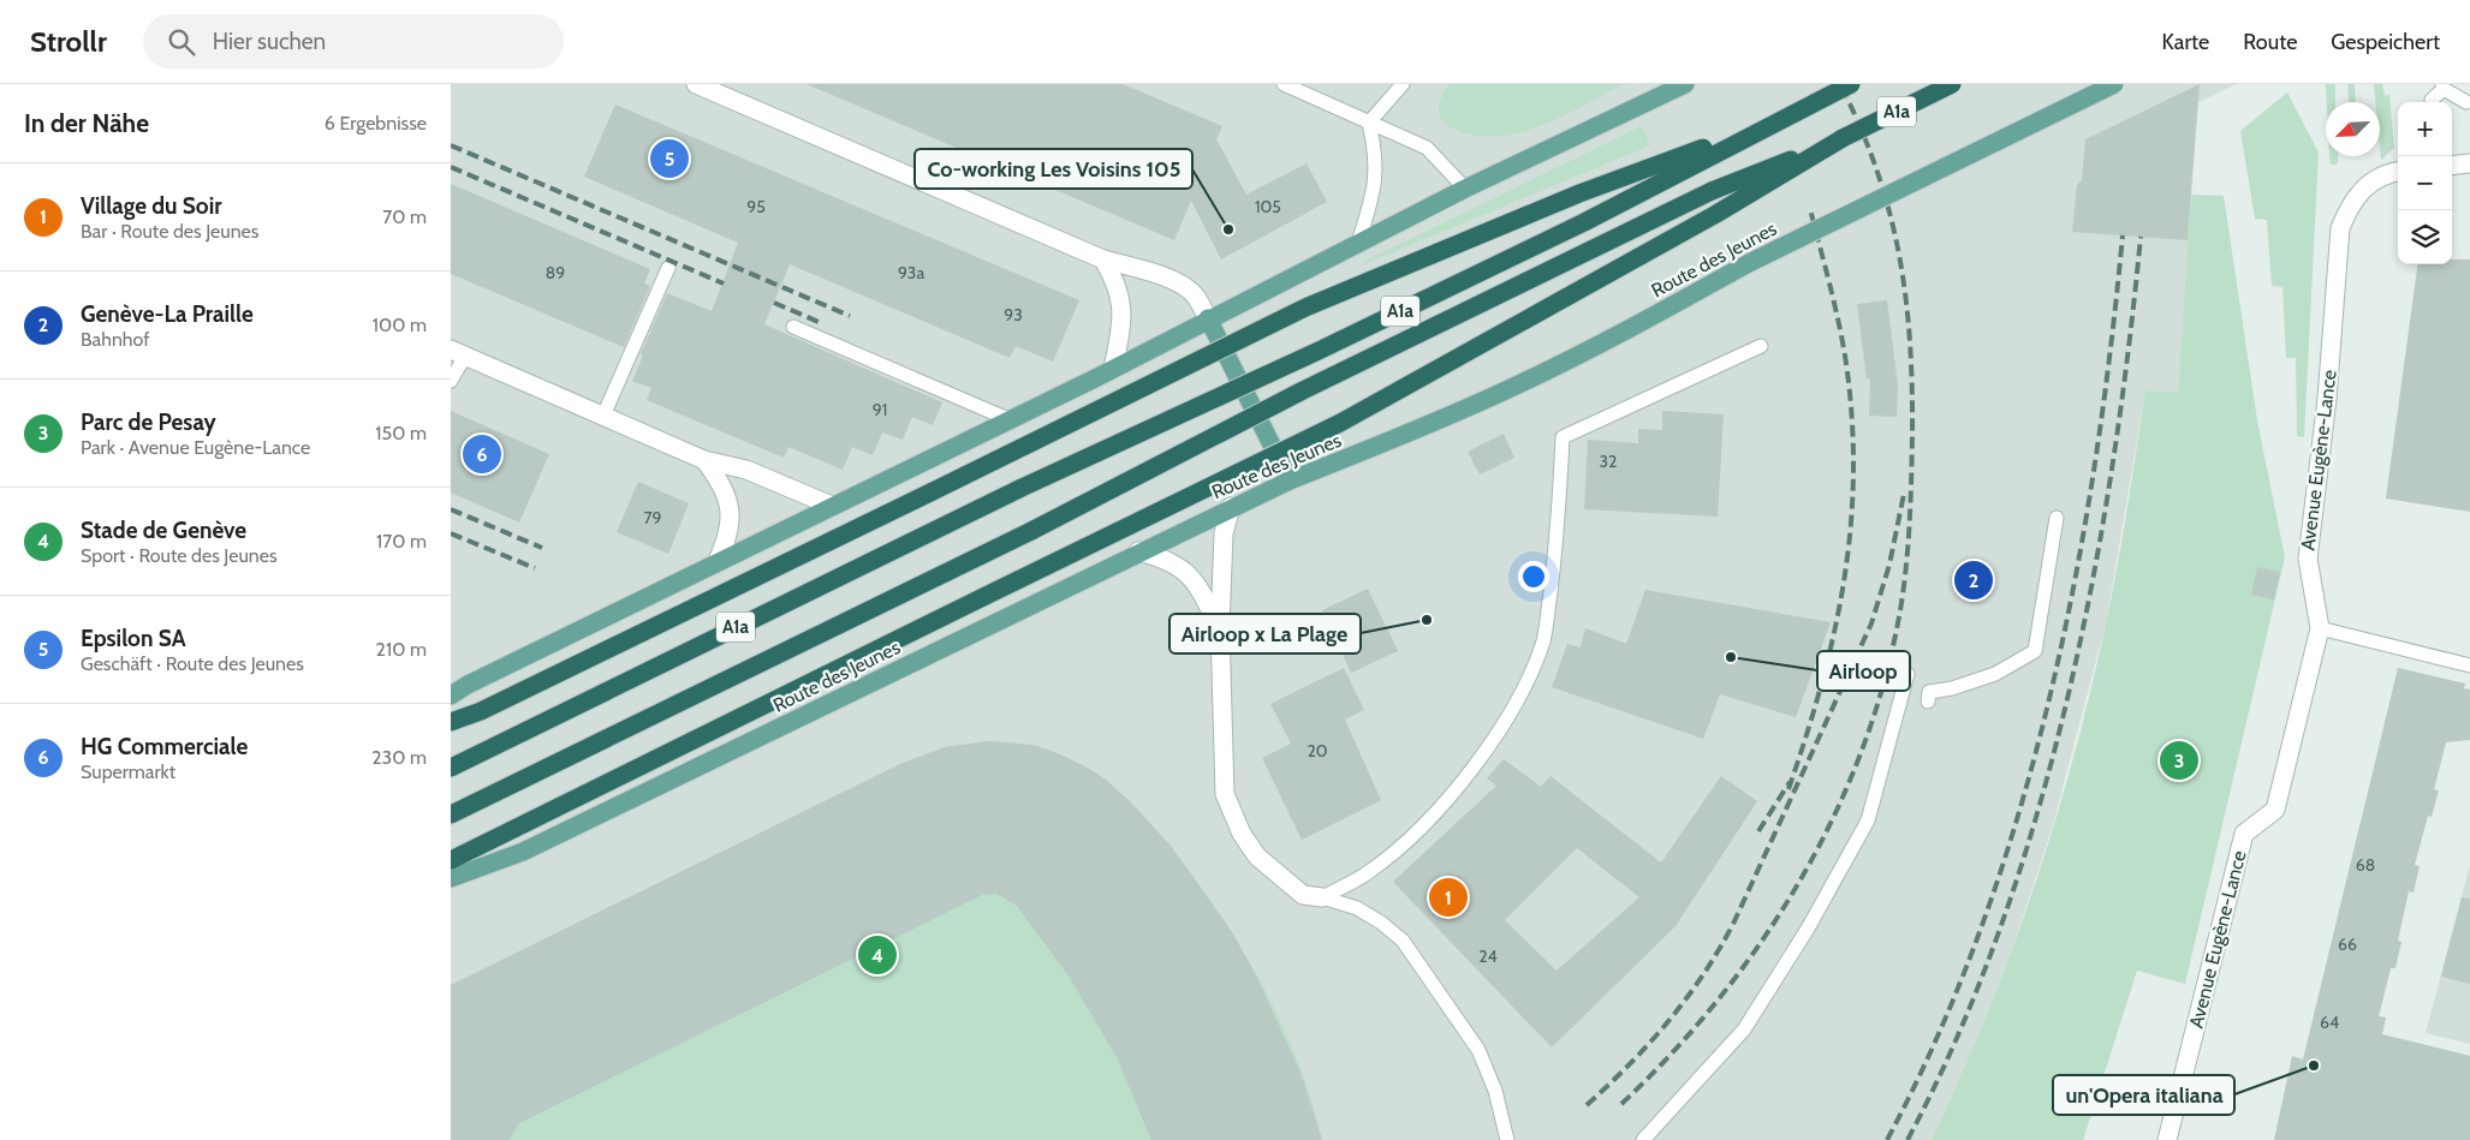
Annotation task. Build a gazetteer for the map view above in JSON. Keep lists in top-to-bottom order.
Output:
{
  "streets": {
    "highway": ["A1a"],
    "main road": ["Route des Jeunes"],
    "street": ["Avenue Eugène-Lance"]
  },
  "places": [
    "Co-working Les Voisins 105",
    "Airloop x La Plage",
    "Airloop",
    "un'Opera italiana"
  ],
  "house_numbers": [
    "95",
    "105",
    "89",
    "93a",
    "93",
    "91",
    "32",
    "79",
    "20",
    "68",
    "66",
    "24",
    "64"
  ],
  "north": "bottom left",
  "page": {
    "header": "Strollr",
    "search": "Hier suchen",
    "nav": ["Karte", "Route", "Gespeichert"],
    "heading": ["In der Nähe", "6 Ergebnisse"],
    "map_buttons": ["+", "−"],
    "pins": [
      "5",
      "6",
      "2",
      "3",
      "1",
      "4"
    ],
    "list": [
      {
        "mark": "1",
        "name": "Village du Soir",
        "note": "Bar · Route des Jeunes",
        "value": "70 m"
      },
      {
        "mark": "2",
        "name": "Genève-La Praille",
        "note": "Bahnhof",
        "value": "100 m"
      },
      {
        "mark": "3",
        "name": "Parc de Pesay",
        "note": "Park · Avenue Eugène-Lance",
        "value": "150 m"
      },
      {
        "mark": "4",
        "name": "Stade de Genève",
        "note": "Sport · Route des Jeunes",
        "value": "170 m"
      },
      {
        "mark": "5",
        "name": "Epsilon SA",
        "note": "Geschäft · Route des Jeunes",
        "value": "210 m"
      },
      {
        "mark": "6",
        "name": "HG Commerciale",
        "note": "Supermarkt",
        "value": "230 m"
      }
    ]
  }
}
